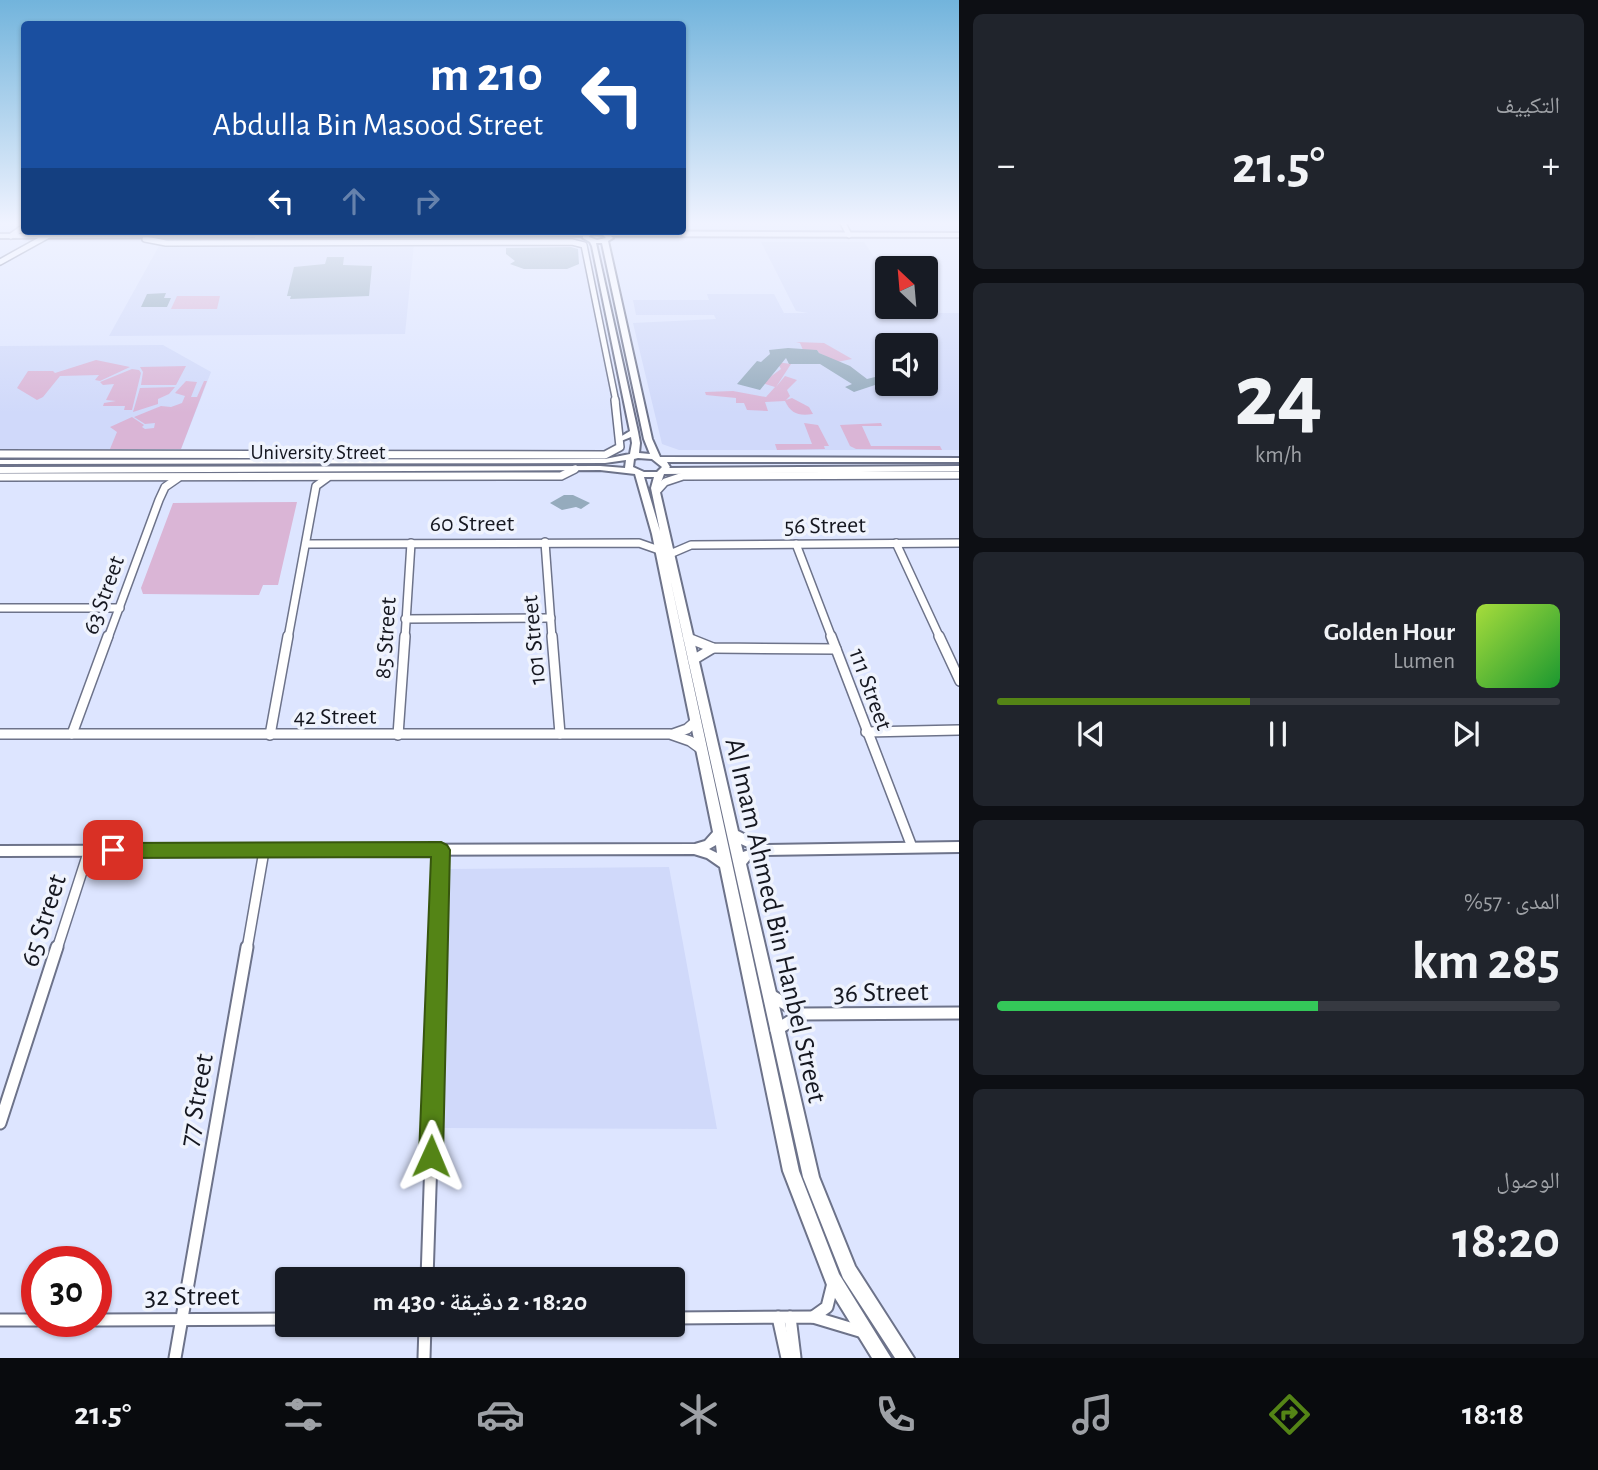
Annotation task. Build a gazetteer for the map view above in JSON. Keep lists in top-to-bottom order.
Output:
{
  "streets": {
    "street": [
      "University Street",
      "60 Street",
      "56 Street",
      "63 Street",
      "85 Street",
      "101 Street",
      "111 Street",
      "42 Street",
      "65 Street",
      "Al Imam Ahmed Bin Hanbel Street",
      "36 Street",
      "77 Street",
      "32 Street"
    ]
  },
  "crossings": [
    ["University Street", "Al Imam Ahmed Bin Hanbel Street"],
    ["60 Street", "56 Street"],
    ["60 Street", "85 Street"],
    ["60 Street", "101 Street"],
    ["60 Street", "Al Imam Ahmed Bin Hanbel Street"],
    ["56 Street", "111 Street"],
    ["56 Street", "Al Imam Ahmed Bin Hanbel Street"],
    ["63 Street", "42 Street"],
    ["85 Street", "42 Street"],
    ["101 Street", "42 Street"],
    ["42 Street", "Al Imam Ahmed Bin Hanbel Street"],
    ["Al Imam Ahmed Bin Hanbel Street", "36 Street"],
    ["77 Street", "32 Street"]
  ],
  "north": "top left",
  "page": {
    "tile": [
      "التكييف",
      ["24", "km/h"],
      ["المدى · 57%", "285 km"],
      ["الوصول", "18:20"]
    ],
    "turn": ["210 m", "Abdulla Bin Masood Street"],
    "heat": ["−", "21.5°", "+"],
    "song": ["Golden Hour", "Lumen"],
    "limit": "30",
    "trip": "18:20 · 2 دقيقة · 430 m",
    "tabs": ["18:18", "21.5°"]
  }
}
